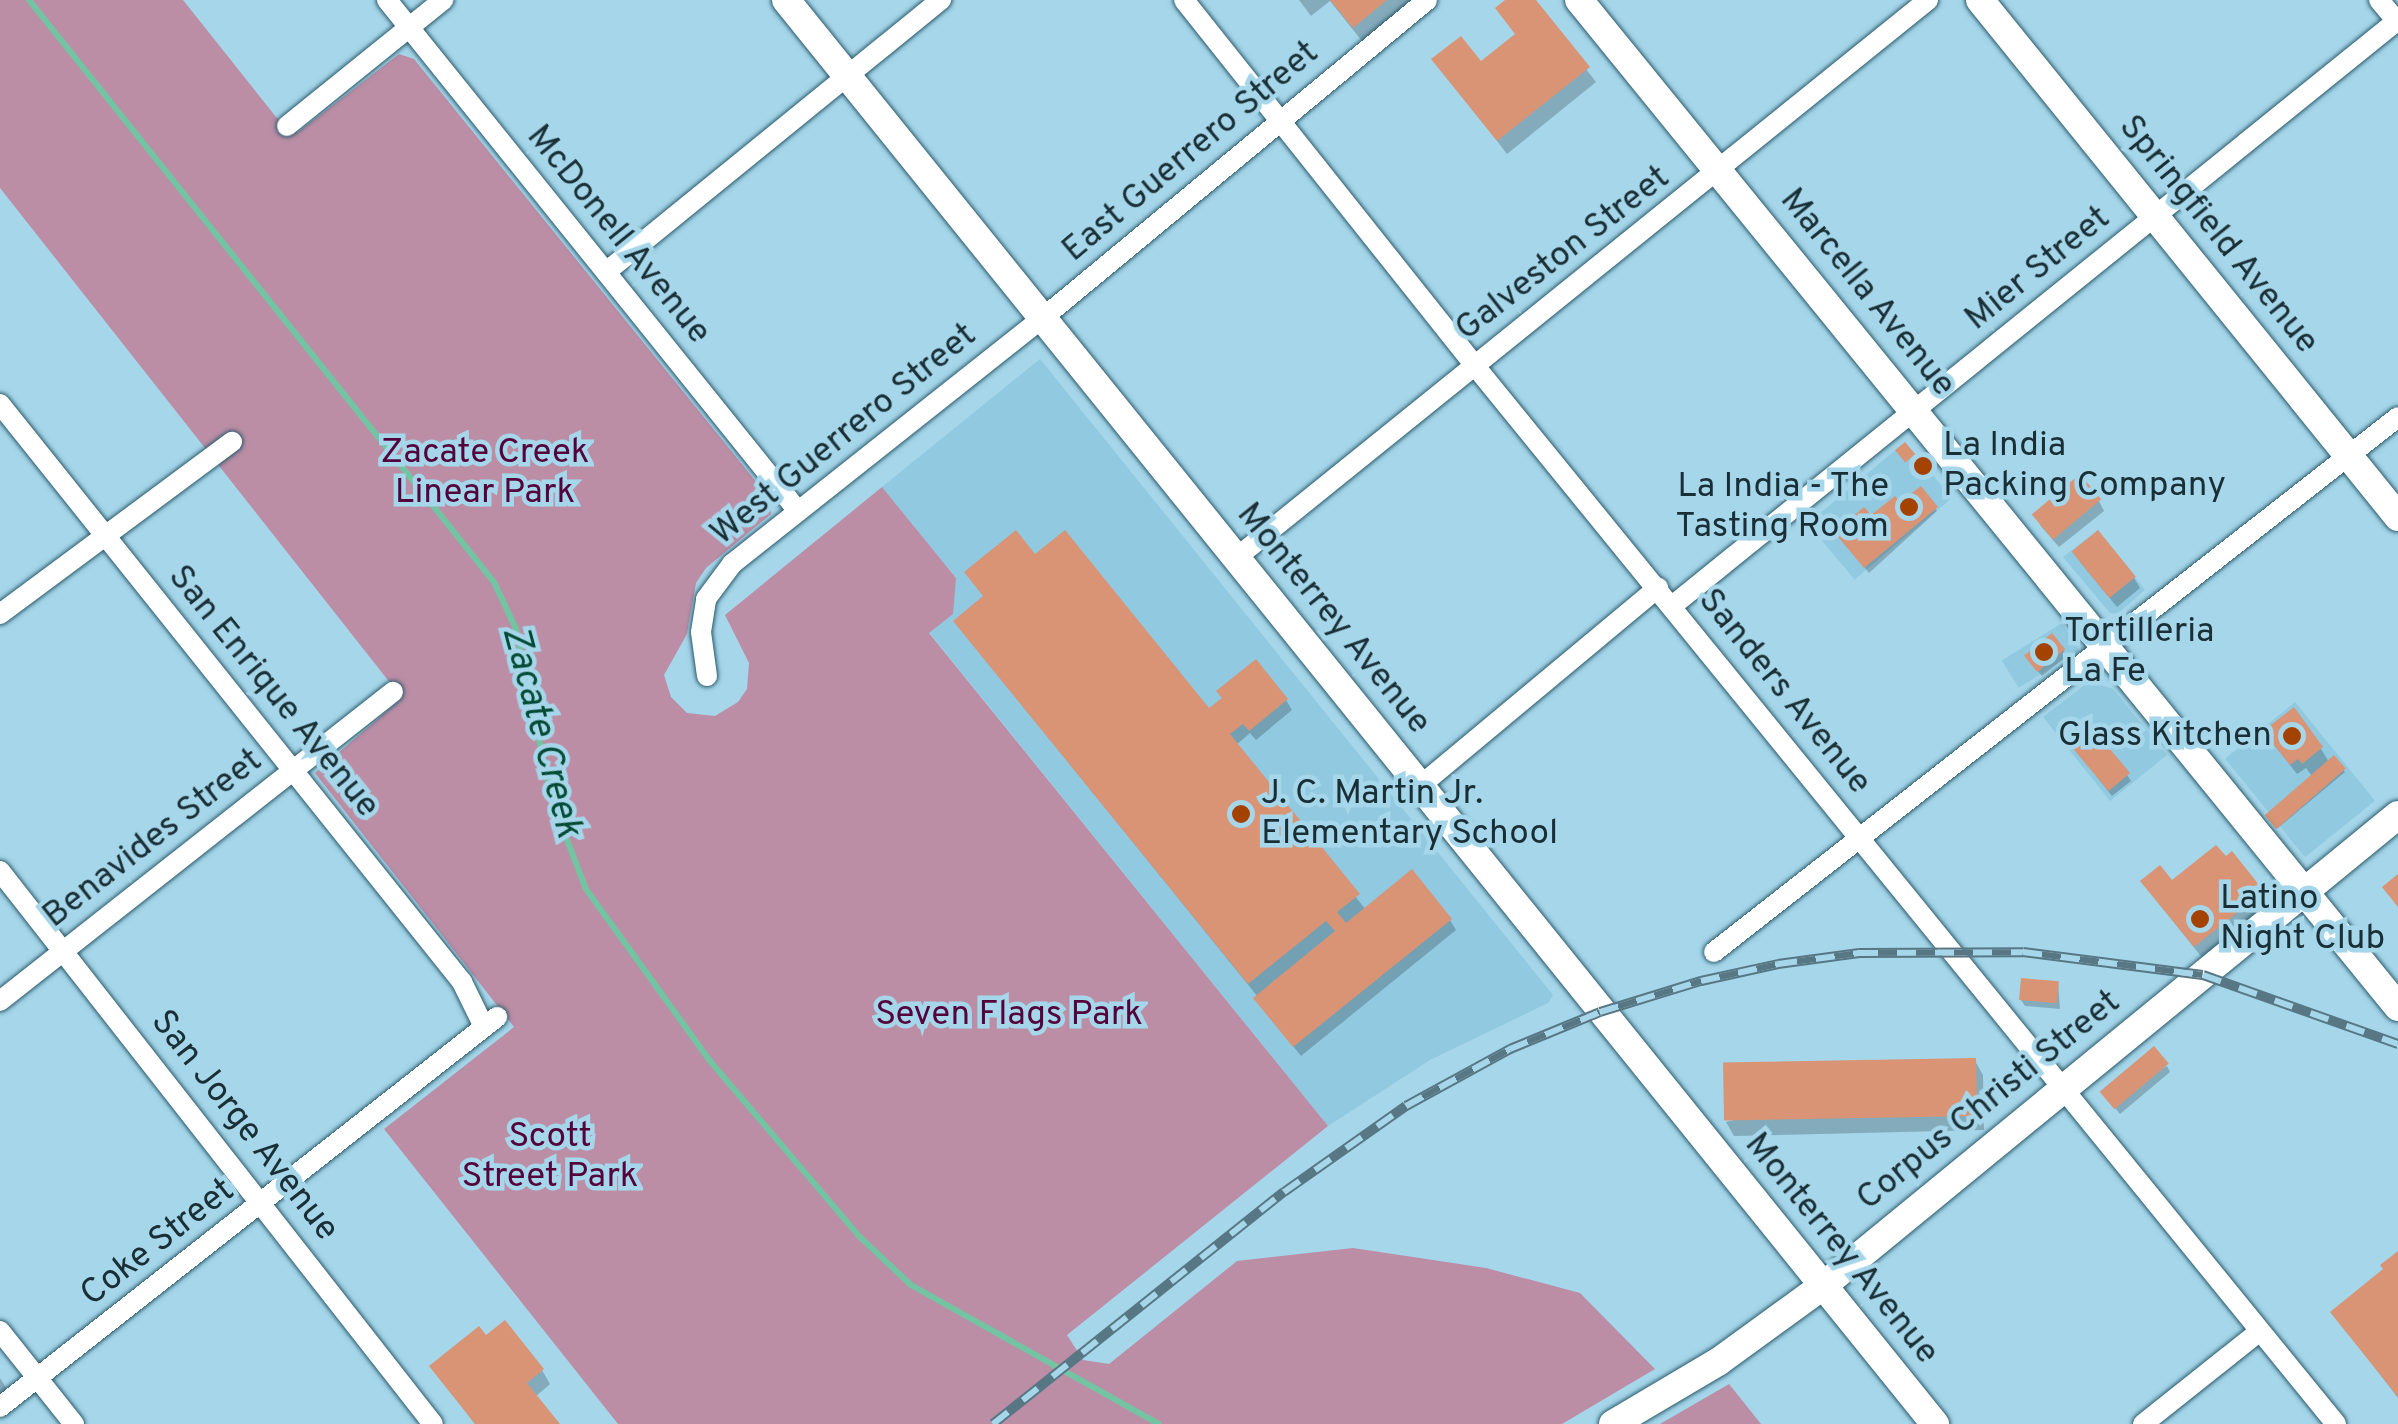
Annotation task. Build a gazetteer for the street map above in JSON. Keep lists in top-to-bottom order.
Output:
{
  "streets": {
    "street": [
      "East Guerrero Street",
      "McDonell Avenue",
      "Springfield Avenue",
      "Galveston Street",
      "Mier Street",
      "Marcella Avenue",
      "West Guerrero Street",
      "Monterrey Avenue",
      "San Enrique Avenue",
      "Sanders Avenue",
      "Benavides Street",
      "Corpus Christi Street",
      "San Jorge Avenue",
      "Coke Street"
    ]
  },
  "crossings": [
    ["East Guerrero Street", "West Guerrero Street"],
    ["East Guerrero Street", "Monterrey Avenue"],
    ["East Guerrero Street", "Sanders Avenue"],
    ["McDonell Avenue", "West Guerrero Street"],
    ["Springfield Avenue", "Mier Street"],
    ["Galveston Street", "Marcella Avenue"],
    ["Galveston Street", "Monterrey Avenue"],
    ["Galveston Street", "Sanders Avenue"],
    ["Mier Street", "Marcella Avenue"],
    ["Mier Street", "Sanders Avenue"],
    ["Marcella Avenue", "Corpus Christi Street"],
    ["West Guerrero Street", "Monterrey Avenue"],
    ["Monterrey Avenue", "Corpus Christi Street"],
    ["San Enrique Avenue", "Benavides Street"],
    ["San Enrique Avenue", "Coke Street"],
    ["Sanders Avenue", "Corpus Christi Street"],
    ["Benavides Street", "San Jorge Avenue"],
    ["San Jorge Avenue", "Coke Street"]
  ],
  "water": ["Zacate Creek"],
  "parks": ["Zacate Creek Linear Park", "Seven Flags Park", "Scott Street Park"],
  "places": [
    "La India Packing Company",
    "La India - The Tasting Room",
    "Tortilleria La Fe",
    "Glass Kitchen",
    "J. C. Martin Jr. Elementary School",
    "Latino Night Club"
  ]
}
